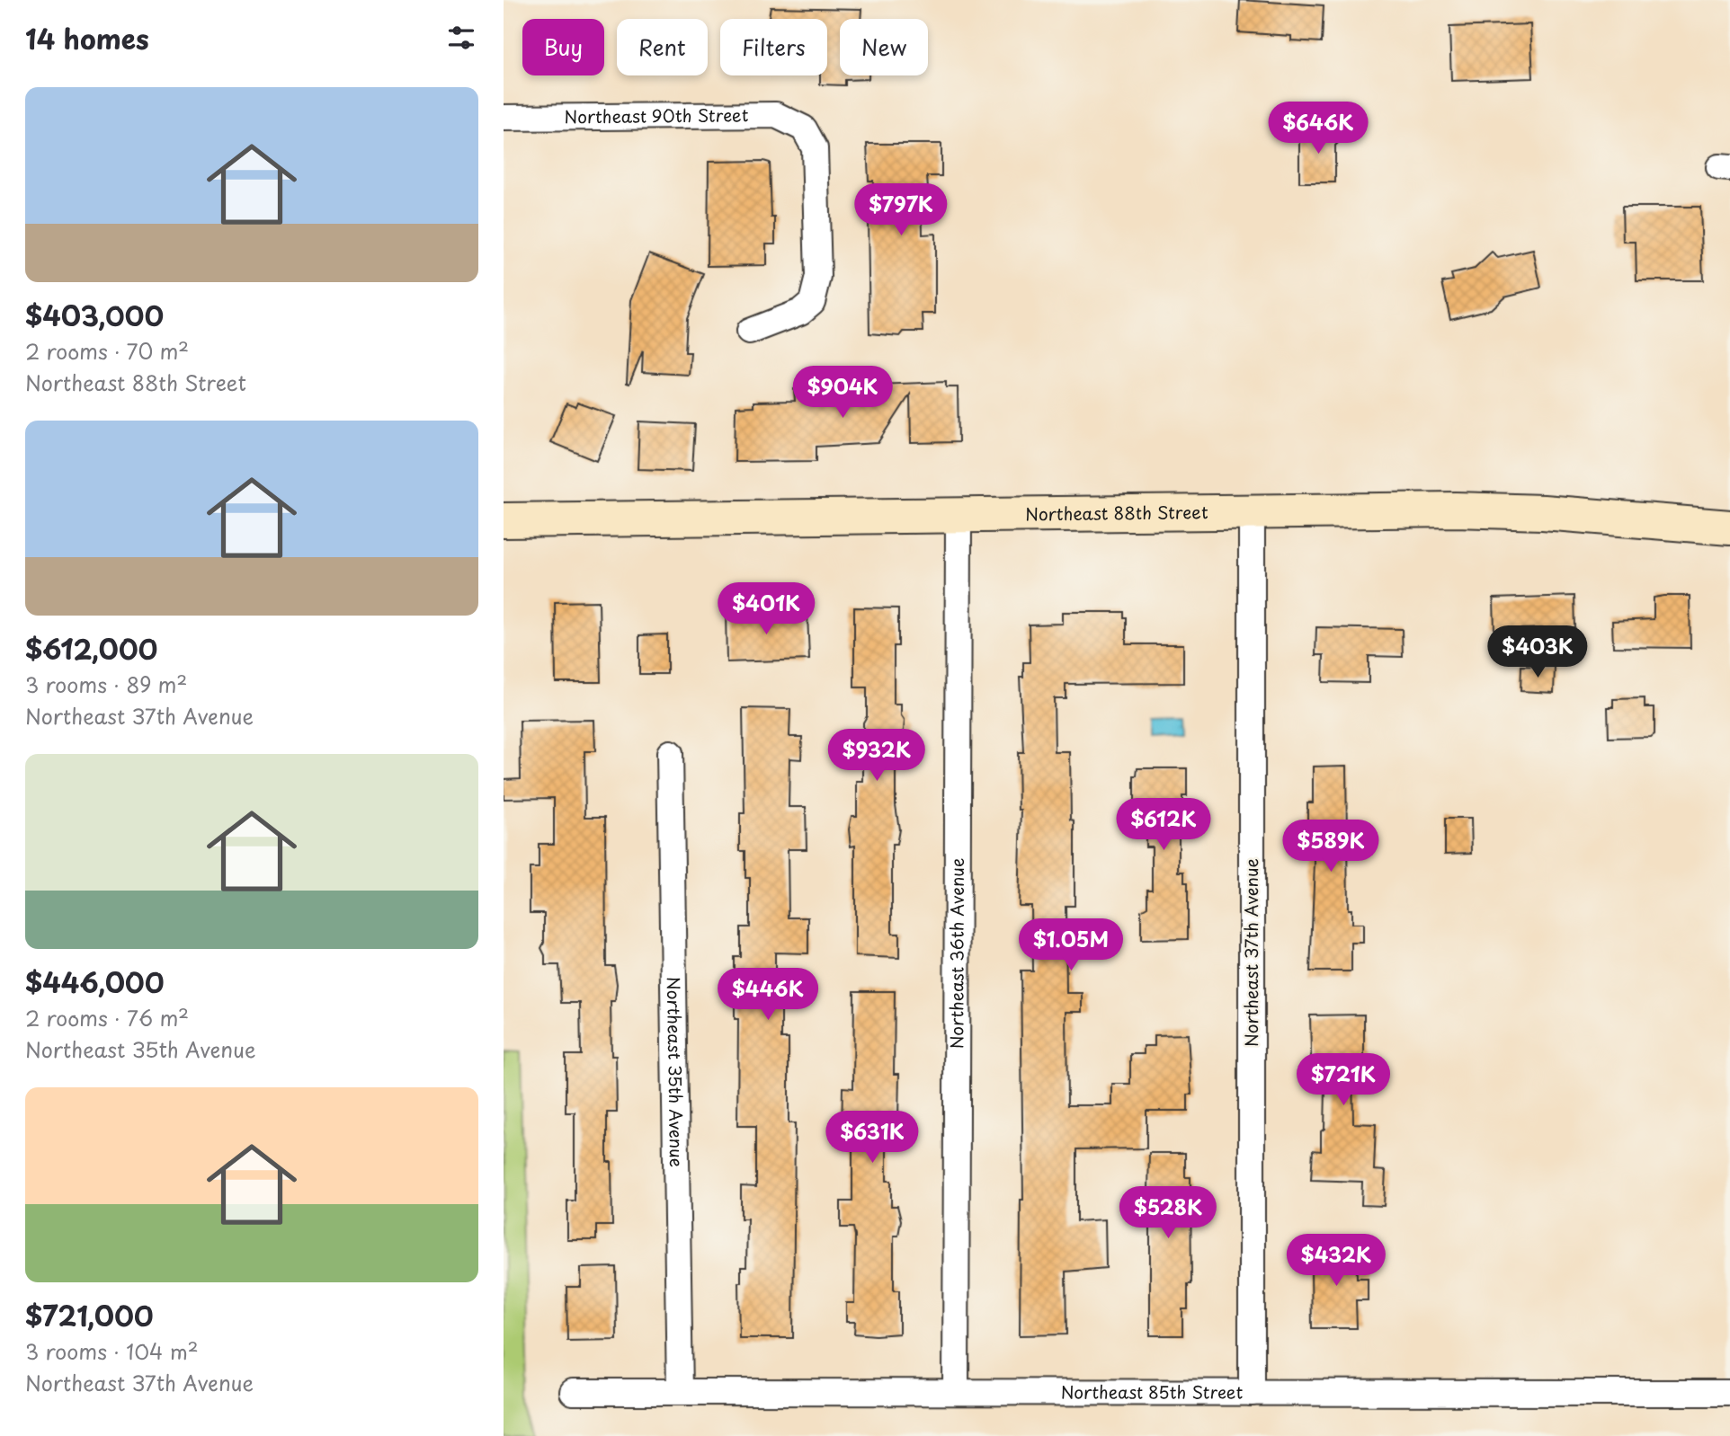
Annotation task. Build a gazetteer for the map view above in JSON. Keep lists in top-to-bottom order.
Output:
{
  "streets": {
    "street": [
      "Northeast 90th Street",
      "Northeast 88th Street",
      "Northeast 37th Avenue",
      "Northeast 36th Avenue",
      "Northeast 35th Avenue",
      "Northeast 85th Street"
    ]
  },
  "crossings": [
    ["Northeast 88th Street", "Northeast 37th Avenue"],
    ["Northeast 88th Street", "Northeast 36th Avenue"],
    ["Northeast 37th Avenue", "Northeast 85th Street"],
    ["Northeast 36th Avenue", "Northeast 85th Street"],
    ["Northeast 35th Avenue", "Northeast 85th Street"]
  ],
  "page": {
    "heading": "14 homes",
    "chip": [
      "Buy",
      "Rent",
      "Filters",
      "New"
    ],
    "list": [
      {
        "name": "$403,000",
        "note": "2 rooms · 70 m² · Northeast 88th Street"
      },
      {
        "name": "$612,000",
        "note": "3 rooms · 89 m² · Northeast 37th Avenue"
      },
      {
        "name": "$446,000",
        "note": "2 rooms · 76 m² · Northeast 35th Avenue"
      },
      {
        "name": "$721,000",
        "note": "3 rooms · 104 m² · Northeast 37th Avenue"
      }
    ],
    "price": [
      "$646K",
      "$797K",
      "$904K",
      "$401K",
      "$403K",
      "$932K",
      "$612K",
      "$589K",
      "$1.05M",
      "$446K",
      "$721K",
      "$631K",
      "$528K",
      "$432K"
    ]
  }
}
